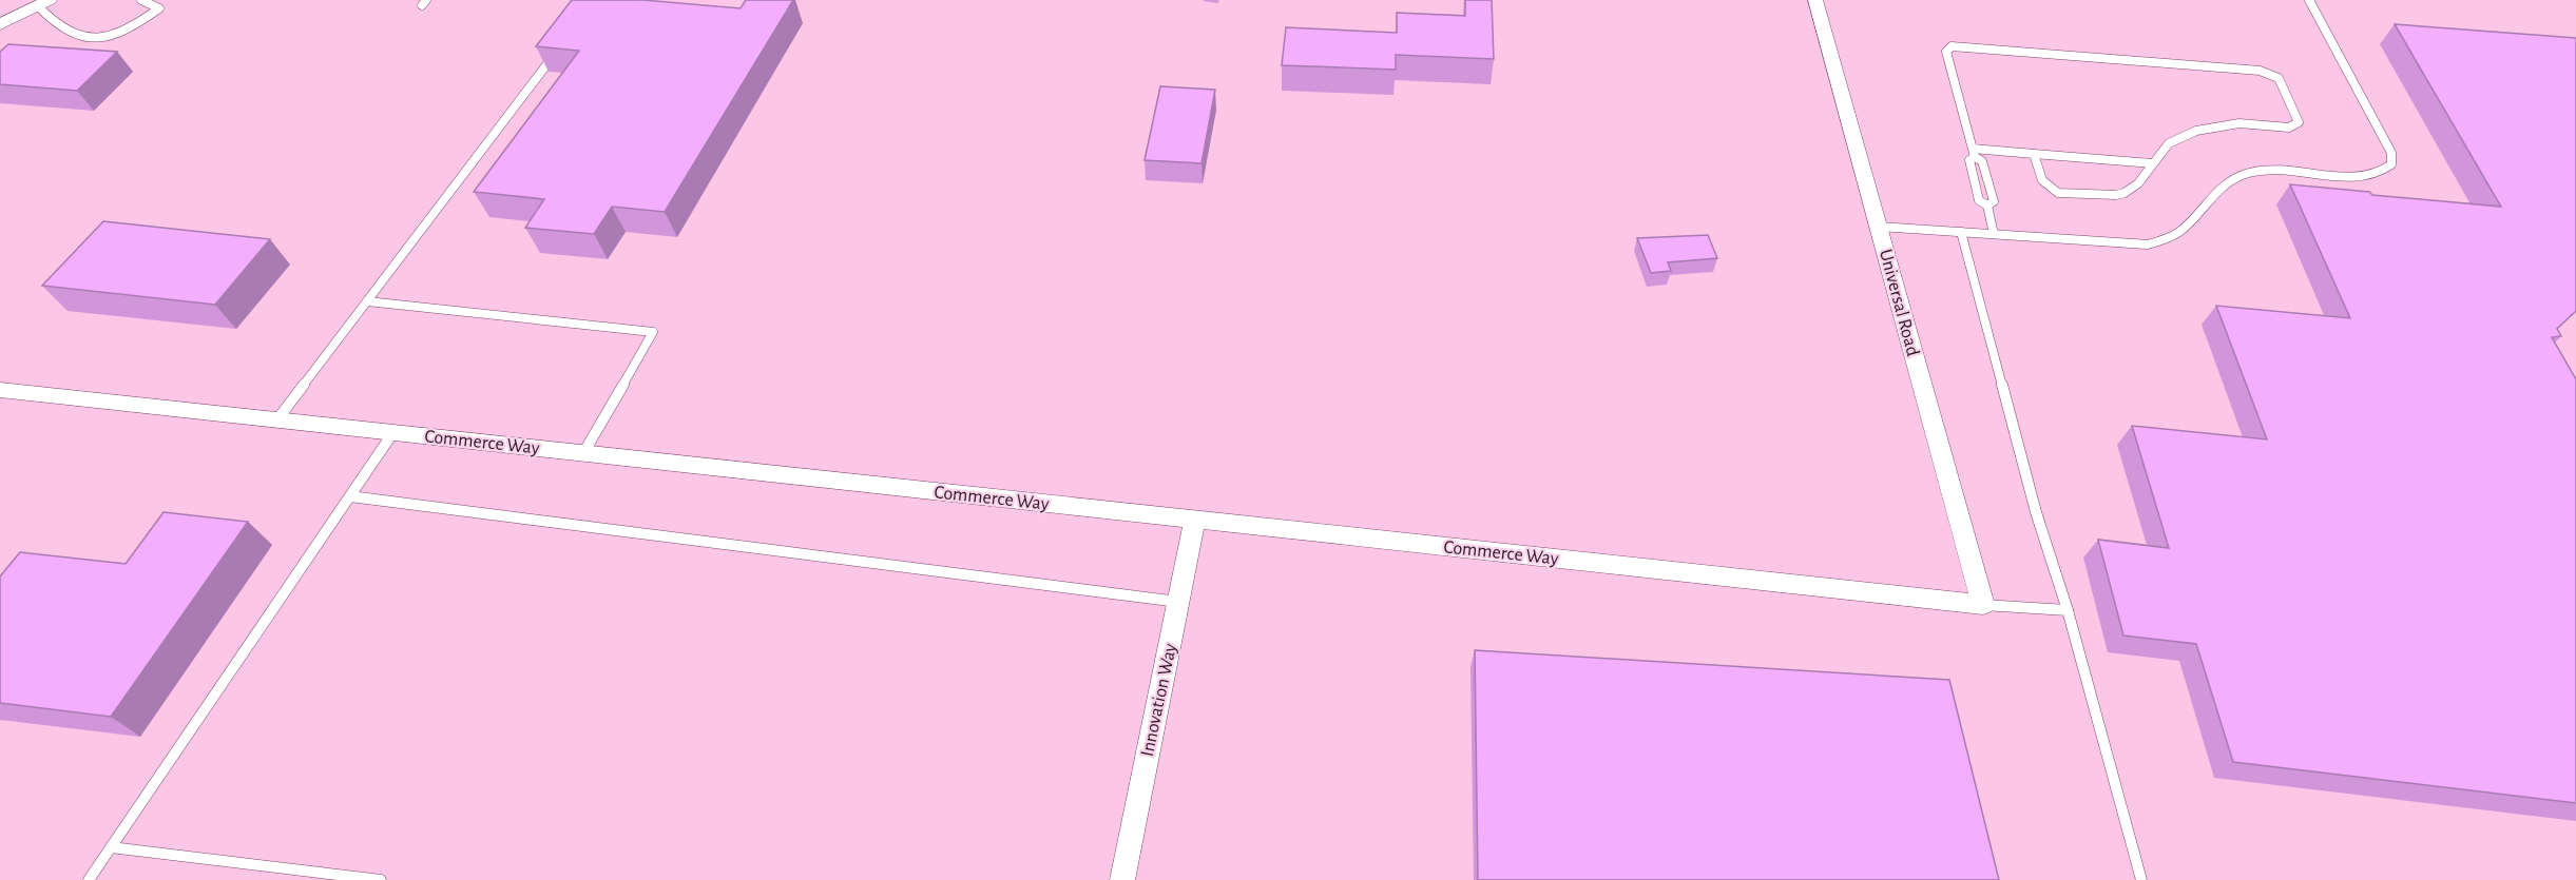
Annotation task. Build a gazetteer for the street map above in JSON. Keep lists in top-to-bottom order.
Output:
{
  "streets": {
    "street": ["Universal Road", "Commerce Way", "Innovation Way"]
  },
  "crossings": [
    ["Universal Road", "Commerce Way"],
    ["Commerce Way", "Innovation Way"]
  ]
}
